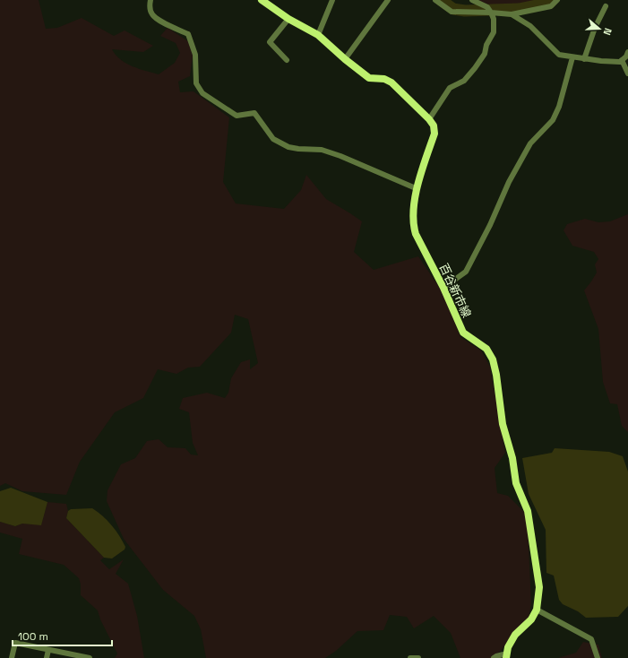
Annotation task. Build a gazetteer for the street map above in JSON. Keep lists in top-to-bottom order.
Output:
{
  "streets": {
    "main road": ["百谷新市線"]
  },
  "scale_bar": "100 m",
  "north": "right"
}
